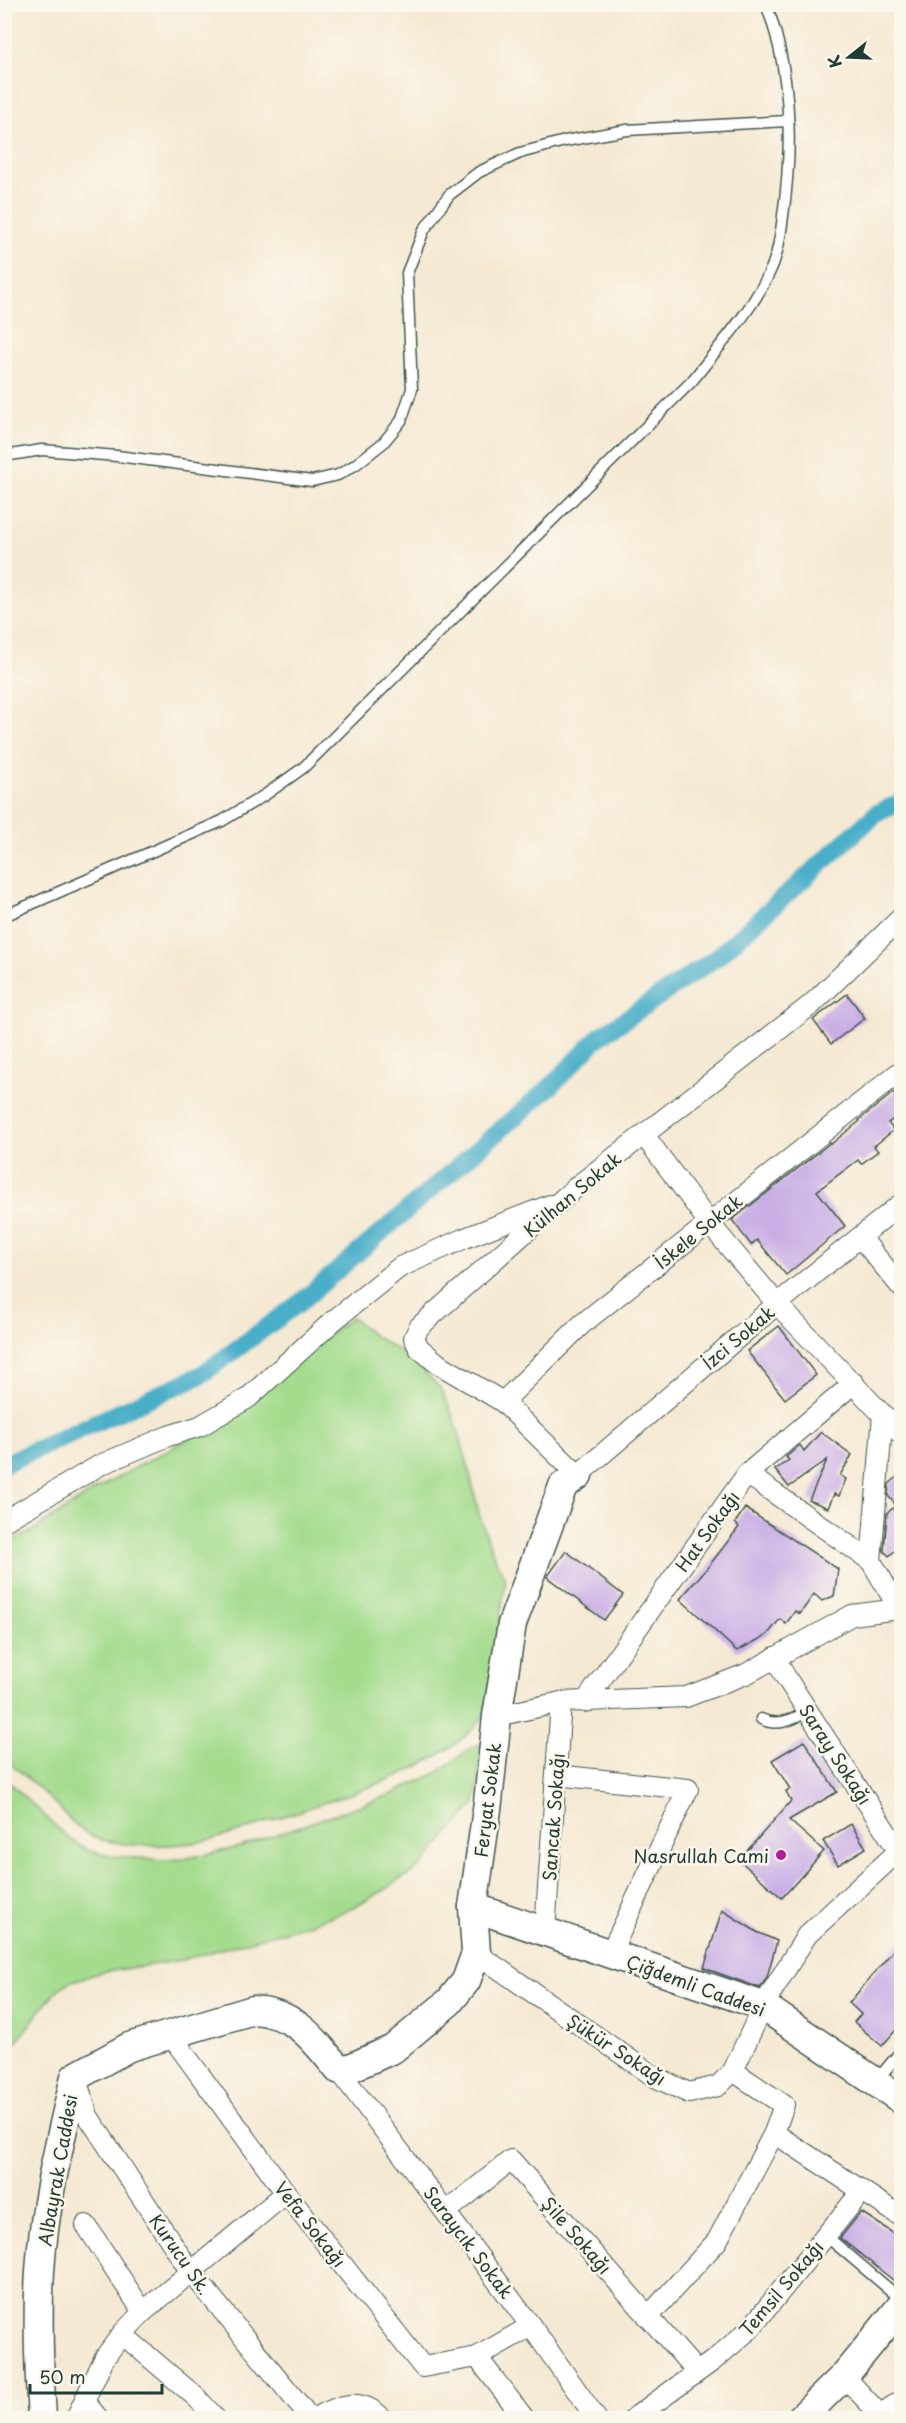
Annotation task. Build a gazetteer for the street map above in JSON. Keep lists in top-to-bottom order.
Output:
{
  "streets": {
    "street": [
      "Külhan Sokak",
      "İskele Sokak",
      "İzci Sokak",
      "Hat Sokağı",
      "Saray Sokağı",
      "Feryat Sokak",
      "Sancak Sokağı",
      "Çiğdemli Caddesi",
      "Şükür Sokağı",
      "Albayrak Caddesi",
      "Vefa Sokağı",
      "Şile Sokağı",
      "Saraycık Sokak",
      "Kurucu Sk.",
      "Temsil Sokağı"
    ]
  },
  "crossings": [
    ["Külhan Sokak", "İskele Sokak"],
    ["Külhan Sokak", "İzci Sokak"],
    ["Külhan Sokak", "Feryat Sokak"],
    ["İzci Sokak", "Feryat Sokak"],
    ["Saray Sokağı", "Şükür Sokağı"],
    ["Feryat Sokak", "Çiğdemli Caddesi"],
    ["Feryat Sokak", "Şükür Sokağı"],
    ["Feryat Sokak", "Albayrak Caddesi"],
    ["Feryat Sokak", "Saraycık Sokak"],
    ["Sancak Sokağı", "Çiğdemli Caddesi"],
    ["Çiğdemli Caddesi", "Şükür Sokağı"],
    ["Albayrak Caddesi", "Vefa Sokağı"],
    ["Albayrak Caddesi", "Saraycık Sokak"],
    ["Albayrak Caddesi", "Kurucu Sk."],
    ["Vefa Sokağı", "Saraycık Sokak"],
    ["Şile Sokağı", "Saraycık Sokak"],
    ["Şile Sokağı", "Temsil Sokağı"]
  ],
  "places": ["Nasrullah Cami"],
  "scale_bar": "50 m",
  "north": "left"
}
